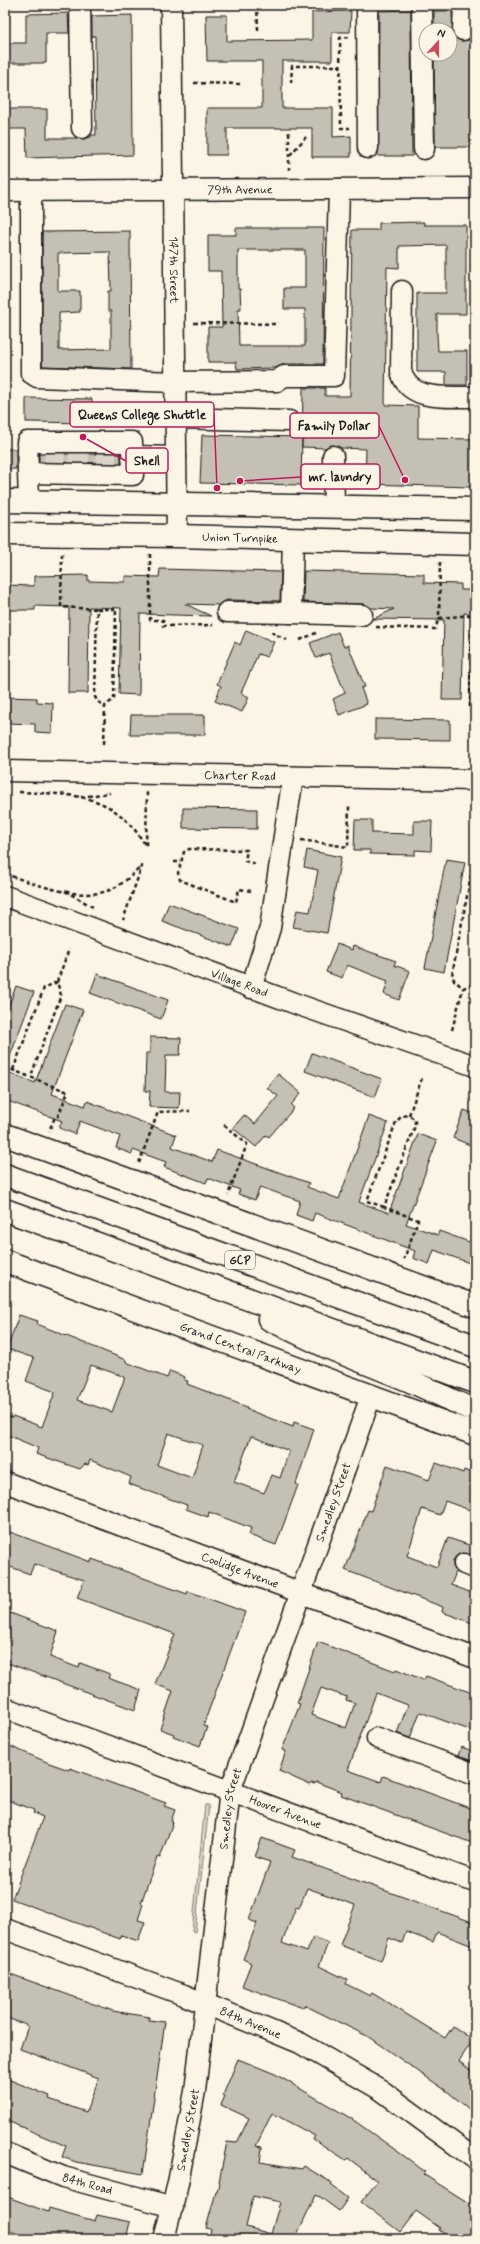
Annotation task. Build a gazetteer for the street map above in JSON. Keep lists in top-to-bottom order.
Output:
{
  "streets": {
    "main road": ["Union Turnpike", "GCP", "Grand Central Parkway"],
    "street": [
      "79th Avenue",
      "147th Street",
      "Charter Road",
      "Village Road",
      "Smedley Street",
      "Coolidge Avenue",
      "Hoover Avenue",
      "84th Avenue",
      "84th Road"
    ]
  },
  "crossings": [
    ["79th Avenue", "147th Street"],
    ["147th Street", "Union Turnpike"],
    ["Grand Central Parkway", "Smedley Street"],
    ["Smedley Street", "Coolidge Avenue"],
    ["Smedley Street", "Hoover Avenue"],
    ["Smedley Street", "84th Avenue"],
    ["Smedley Street", "84th Road"]
  ],
  "places": [
    "Shell",
    "Family Dollar",
    "mr. laundry",
    "Queens College Shuttle"
  ],
  "north": "top"
}
